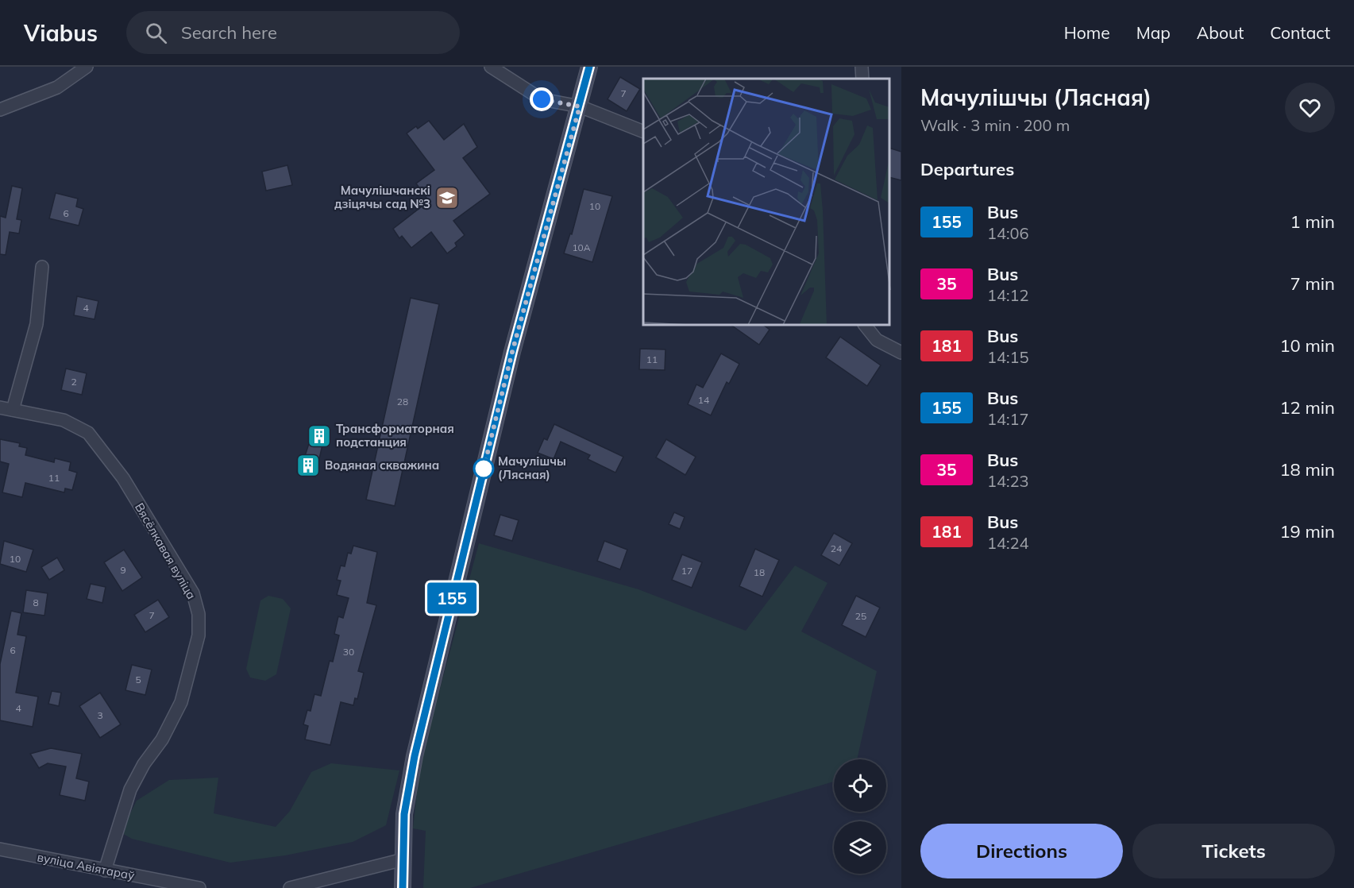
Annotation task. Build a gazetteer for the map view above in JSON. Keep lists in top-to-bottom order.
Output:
{
  "streets": {
    "street": ["Вясёлкавая вуліца", "вуліца Авіятараў"]
  },
  "crossings": [
    ["Вясёлкавая вуліца", "вуліца Авіятараў"]
  ],
  "places": {
    "school or university": ["Мачулішчанскі дзіцячы сад №3"],
    "building": ["Трансформаторная подстанция", "Водяная скважина"],
    "other": ["Мачулішчы (Лясная)"]
  },
  "lines": ["bus line 155"],
  "house_numbers": [
    "7",
    "10",
    "6",
    "10А",
    "4",
    "11",
    "2",
    "14",
    "28",
    "11",
    "24",
    "10",
    "9",
    "17",
    "18",
    "8",
    "7",
    "25",
    "6",
    "30",
    "5",
    "4",
    "3"
  ],
  "page": {
    "header": "Viabus",
    "search": "Search here",
    "nav": [
      "Home",
      "Map",
      "About",
      "Contact"
    ],
    "on_map": "155",
    "heading": [
      ["Мачулішчы (Лясная)", "Walk · 3 min · 200 m"],
      "Departures"
    ],
    "list": [
      {
        "mark": "155",
        "name": "Bus",
        "note": "14:06",
        "value": "1 min"
      },
      {
        "mark": "35",
        "name": "Bus",
        "note": "14:12",
        "value": "7 min"
      },
      {
        "mark": "181",
        "name": "Bus",
        "note": "14:15",
        "value": "10 min"
      },
      {
        "mark": "155",
        "name": "Bus",
        "note": "14:17",
        "value": "12 min"
      },
      {
        "mark": "35",
        "name": "Bus",
        "note": "14:23",
        "value": "18 min"
      },
      {
        "mark": "181",
        "name": "Bus",
        "note": "14:24",
        "value": "19 min"
      }
    ],
    "buttons": ["Directions", "Tickets"]
  }
}
